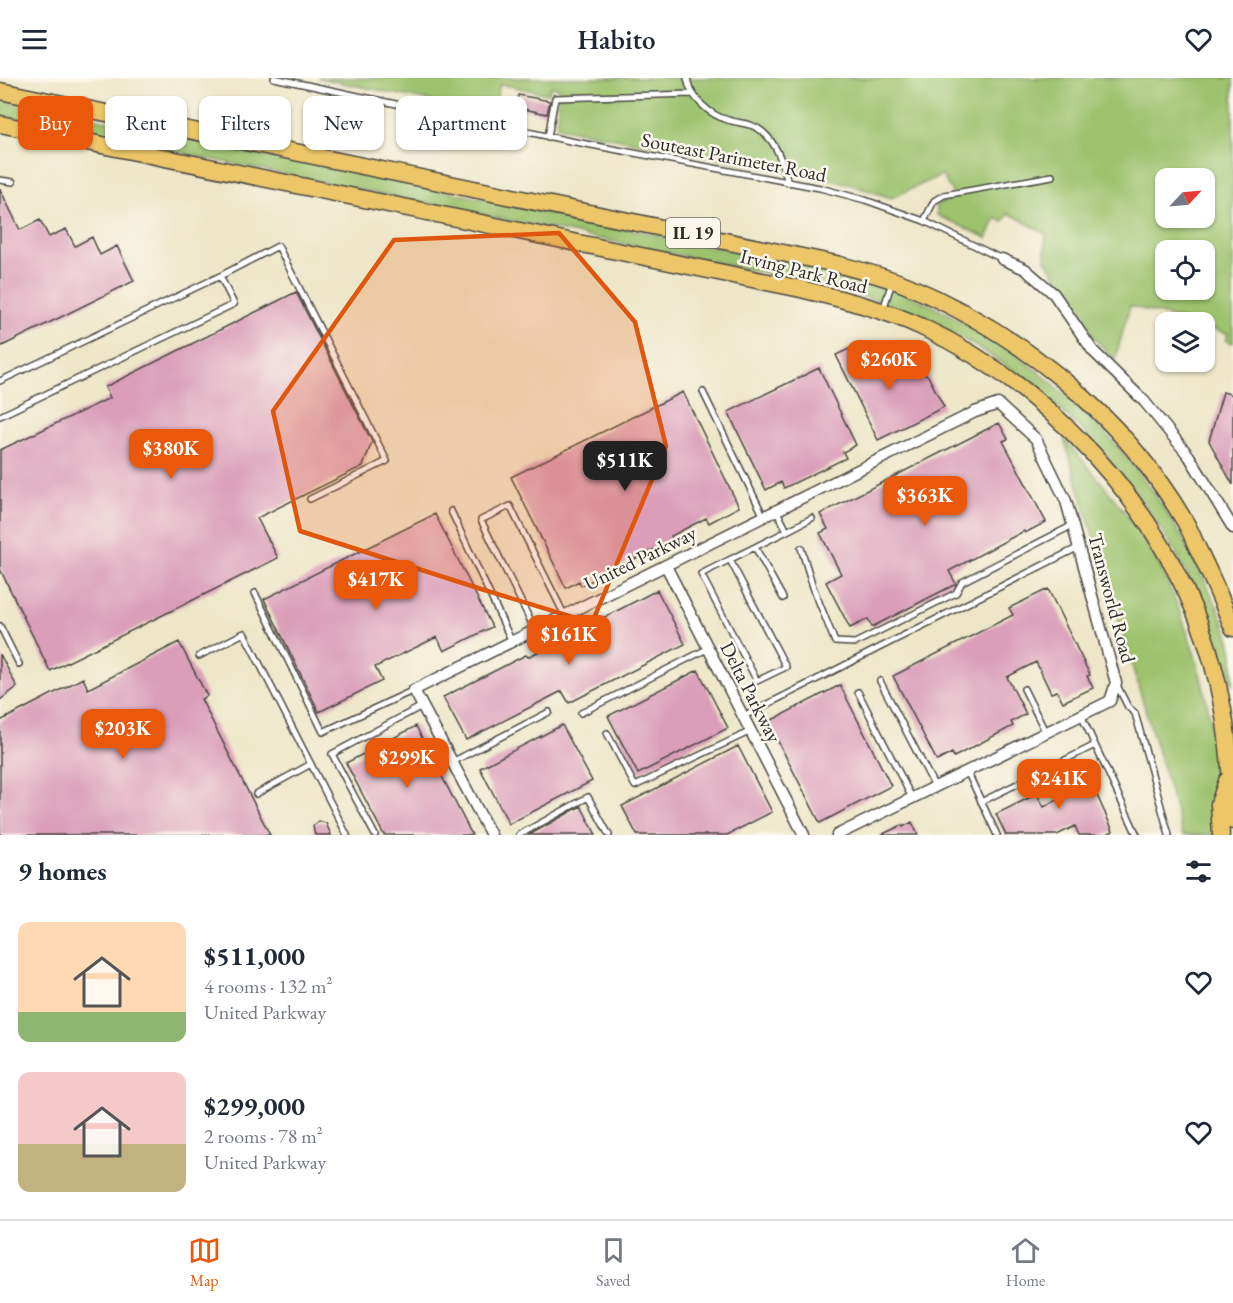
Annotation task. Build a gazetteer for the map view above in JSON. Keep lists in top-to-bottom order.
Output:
{
  "streets": {
    "main road": ["IL 19", "Irving Park Road"],
    "street": ["United Parkway", "Transworld Road", "Delta Parkway"],
    "lane": ["Souteast Parimeter Road"]
  },
  "crossings": [
    ["United Parkway", "Transworld Road"],
    ["United Parkway", "Delta Parkway"]
  ],
  "north": "top right",
  "page": {
    "header": "Habito",
    "chip": [
      "Buy",
      "Rent",
      "Filters",
      "New",
      "Apartment"
    ],
    "price": [
      "$260K",
      "$380K",
      "$511K",
      "$363K",
      "$417K",
      "$161K",
      "$203K",
      "$299K",
      "$241K"
    ],
    "heading": "9 homes",
    "list": [
      {
        "name": "$511,000",
        "note": "4 rooms · 132 m² · United Parkway"
      },
      {
        "name": "$299,000",
        "note": "2 rooms · 78 m² · United Parkway"
      }
    ],
    "tabs": ["Map", "Saved", "Home"]
  }
}
